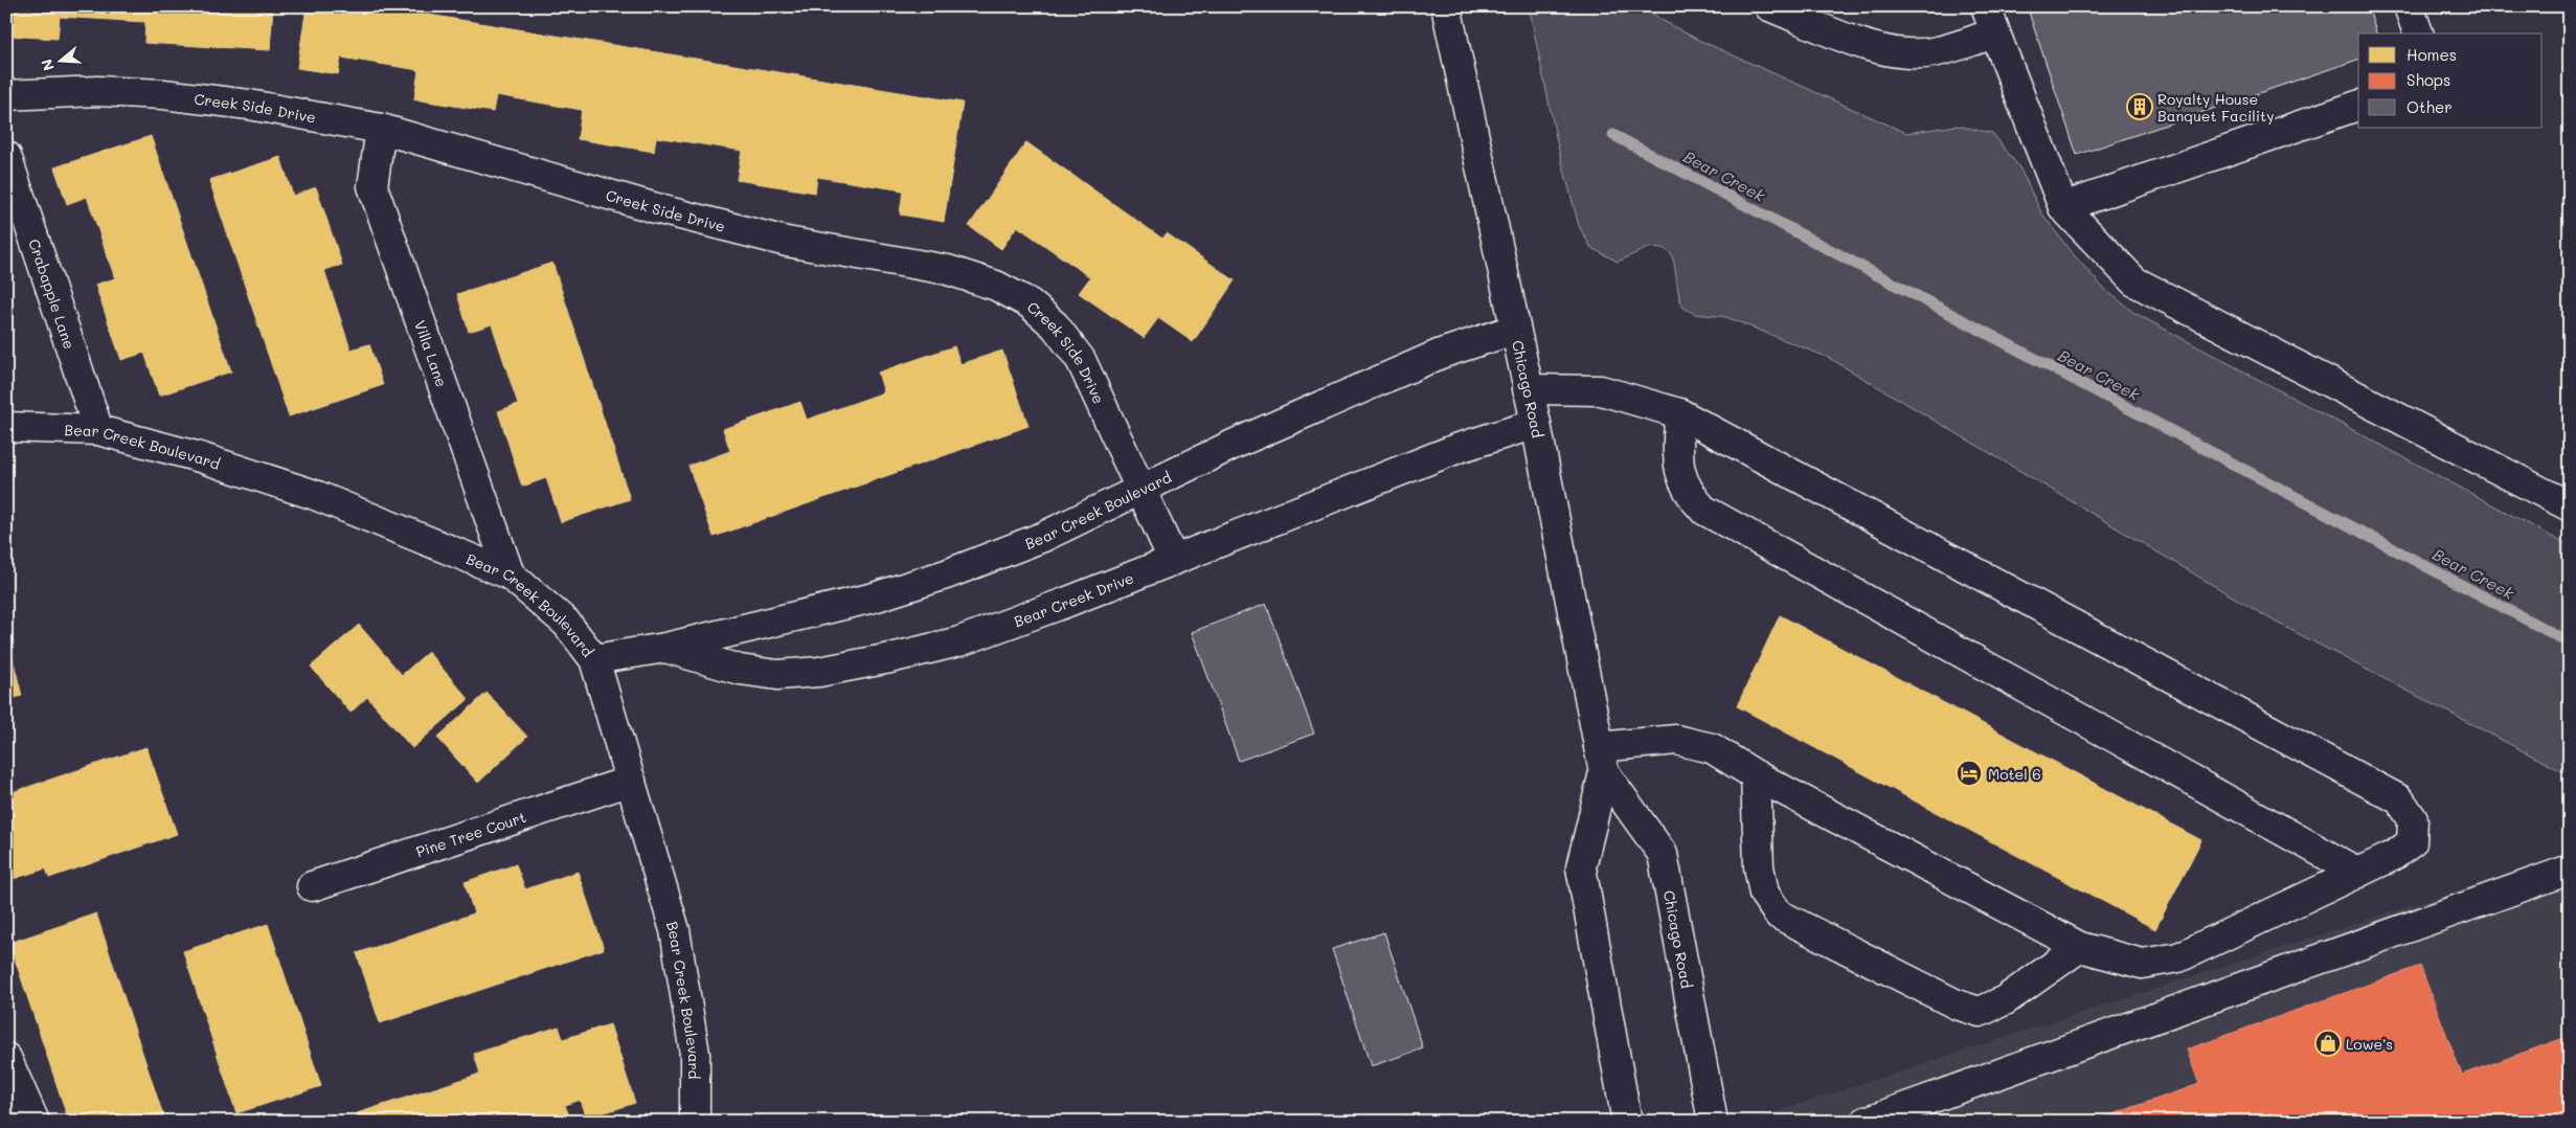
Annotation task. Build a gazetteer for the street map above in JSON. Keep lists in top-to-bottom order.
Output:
{
  "streets": {
    "street": [
      "Creek Side Drive",
      "Crabapple Lane",
      "Villa Lane",
      "Chicago Road",
      "Bear Creek Boulevard",
      "Bear Creek Drive",
      "Pine Tree Court"
    ]
  },
  "crossings": [
    ["Creek Side Drive", "Villa Lane"],
    ["Creek Side Drive", "Bear Creek Boulevard"],
    ["Creek Side Drive", "Bear Creek Drive"],
    ["Crabapple Lane", "Bear Creek Boulevard"],
    ["Villa Lane", "Bear Creek Boulevard"],
    ["Chicago Road", "Bear Creek Boulevard"],
    ["Chicago Road", "Bear Creek Drive"],
    ["Bear Creek Boulevard", "Bear Creek Drive"],
    ["Bear Creek Boulevard", "Pine Tree Court"]
  ],
  "water": ["Bear Creek"],
  "places": {
    "building": ["Royalty House Banquet Facility"],
    "hotel": ["Motel 6"],
    "shop": ["Lowe's"]
  },
  "legend": ["Homes", "Shops", "Other"],
  "north": "left"
}
